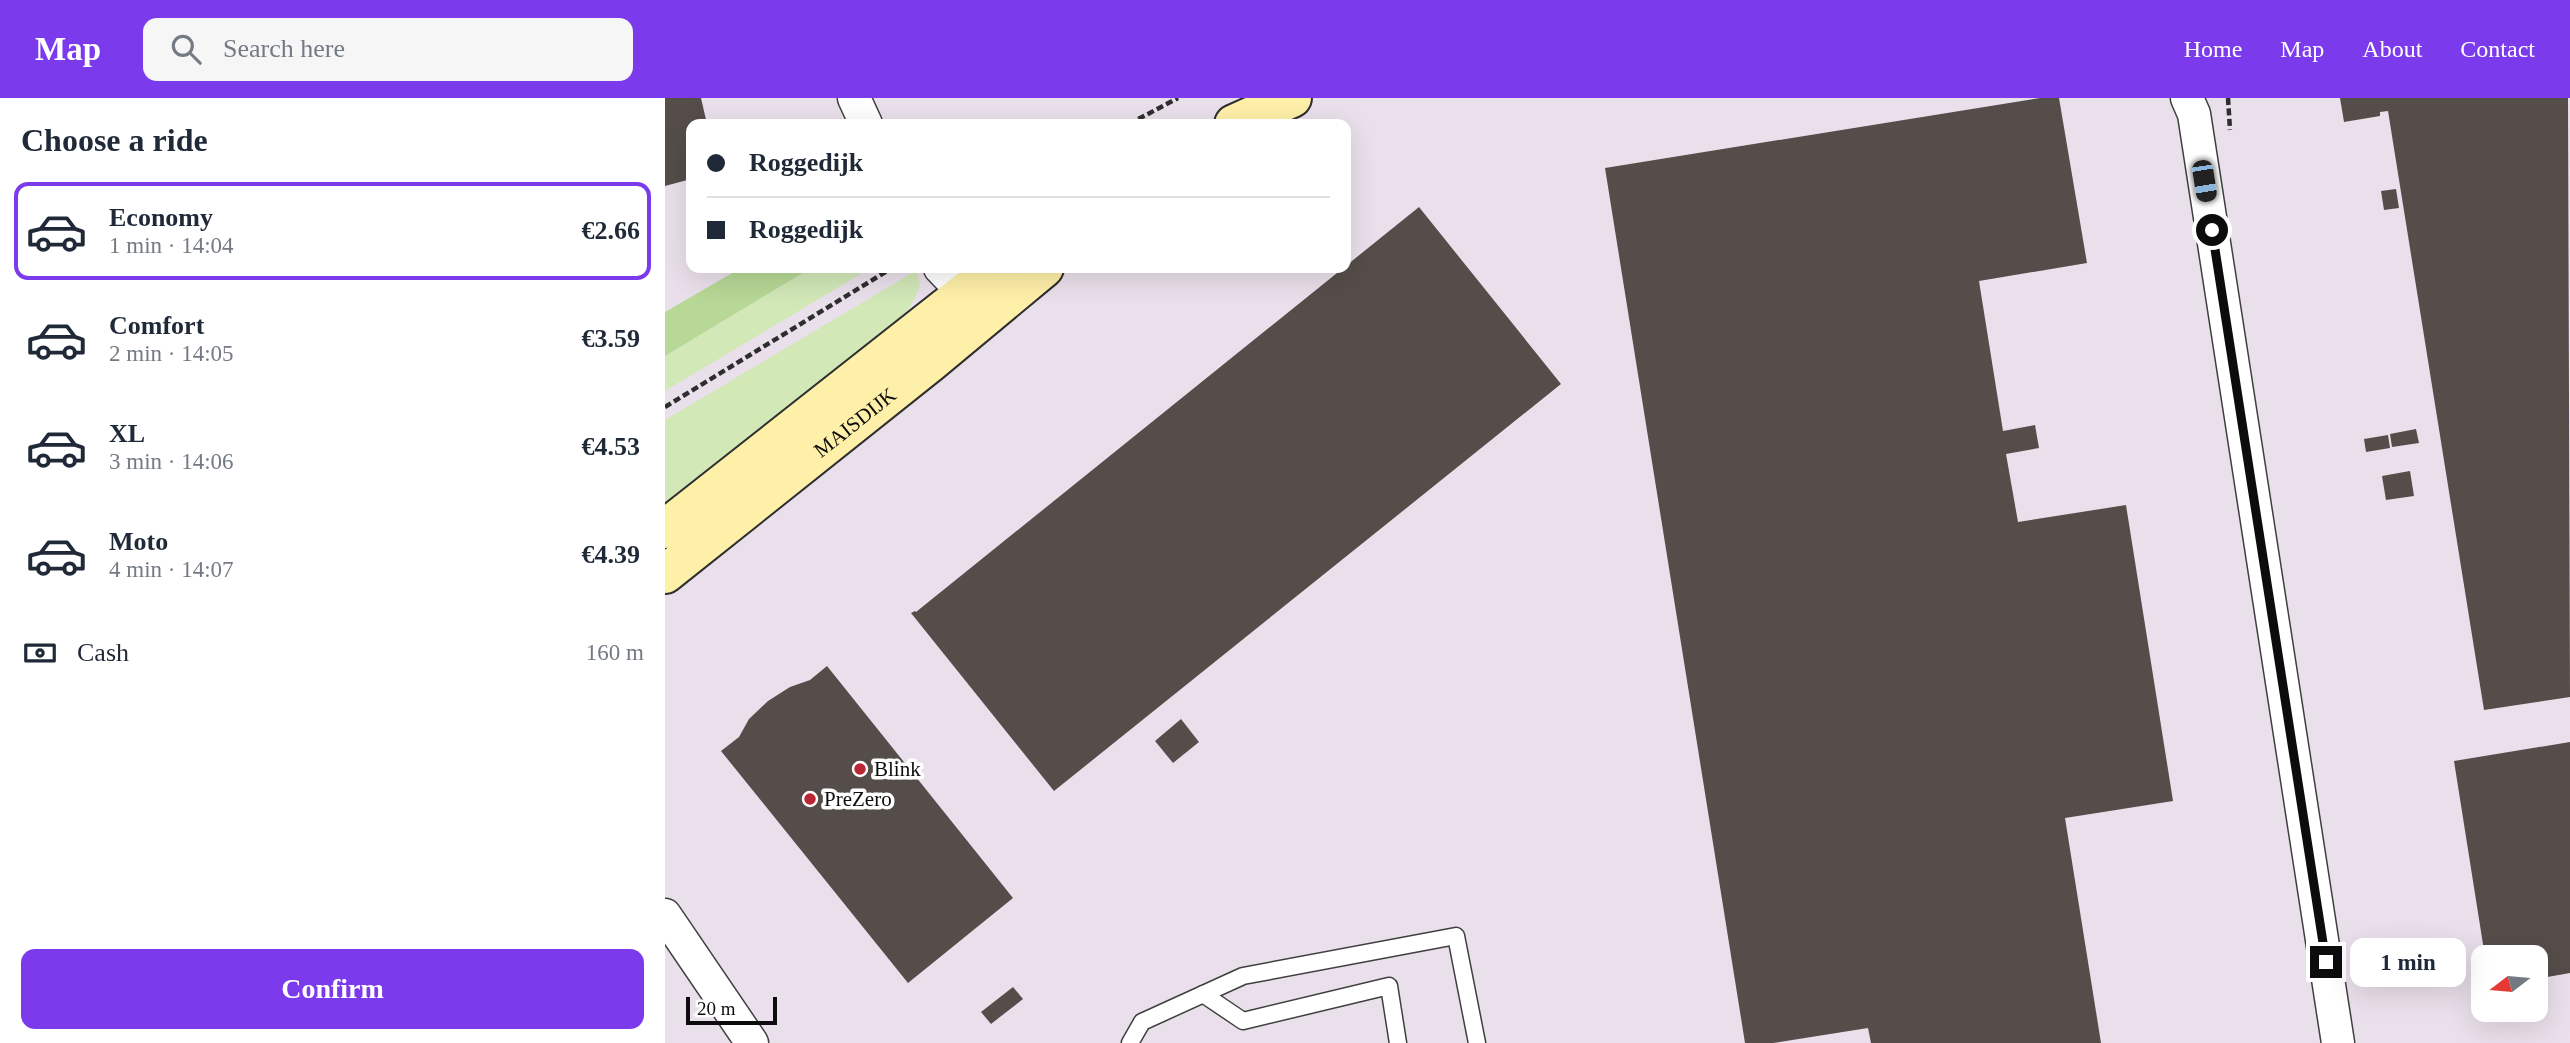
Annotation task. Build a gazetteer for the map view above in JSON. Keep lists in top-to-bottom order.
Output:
{
  "streets": {
    "street": ["MAISDIJK"]
  },
  "places": ["Blink", "PreZero"],
  "scale_bar": "20 m",
  "north": "left",
  "page": {
    "header": "Map",
    "search": "Search here",
    "nav": [
      "Home",
      "Map",
      "About",
      "Contact"
    ],
    "heading": "Choose a ride",
    "banner": ["Roggedijk", "Roggedijk"],
    "list": [
      {
        "name": "Economy",
        "note": "1 min · 14:04",
        "value": "€2.66"
      },
      {
        "name": "Comfort",
        "note": "2 min · 14:05",
        "value": "€3.59"
      },
      {
        "name": "XL",
        "note": "3 min · 14:06",
        "value": "€4.53"
      },
      {
        "name": "Moto",
        "note": "4 min · 14:07",
        "value": "€4.39"
      }
    ],
    "pay": ["Cash", "160 m"],
    "buttons": "Confirm",
    "bubble": "1 min",
    "scale": "20 m"
  }
}
